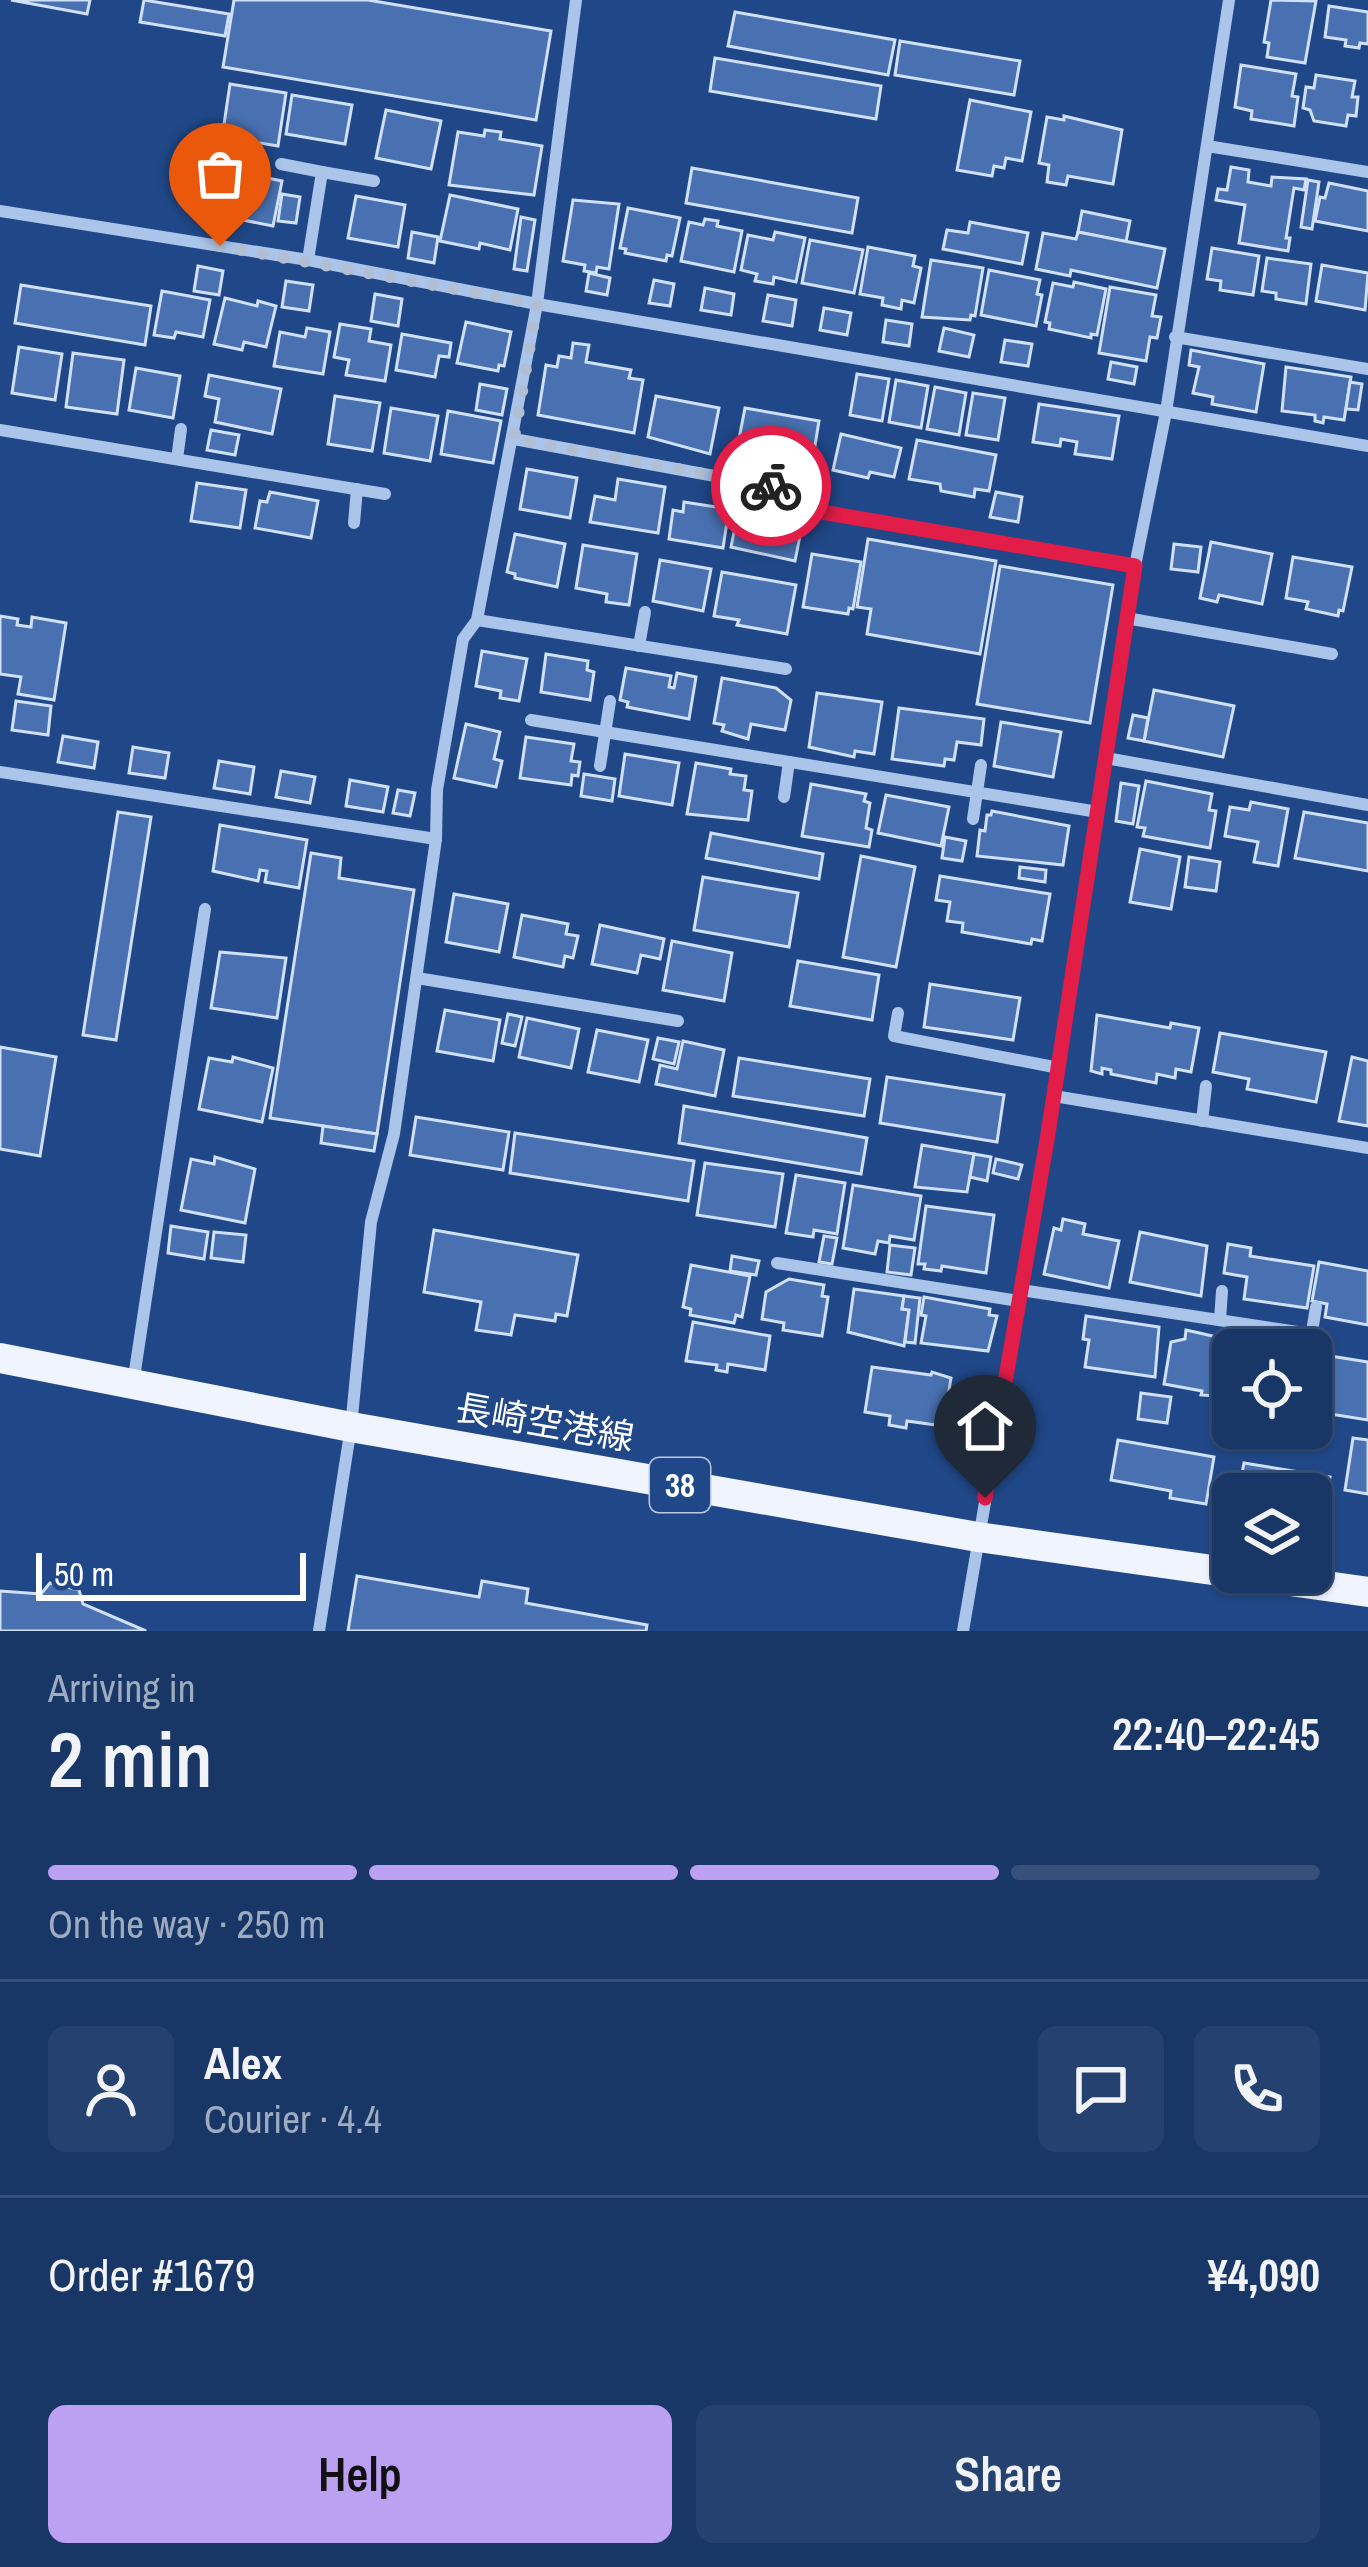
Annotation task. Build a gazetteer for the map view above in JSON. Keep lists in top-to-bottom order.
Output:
{
  "streets": {
    "main road": ["長崎空港線", "38"]
  },
  "scale_bar": "50 m",
  "page": {
    "scale": "50 m",
    "heading": ["2 min", "Arriving in", "22:40–22:45"],
    "panel": [
      "Alex",
      "Courier · 4.4",
      "Order #1679",
      "¥4,090"
    ],
    "bar": "On the way · 250 m",
    "buttons": ["Help", "Share"]
  }
}
